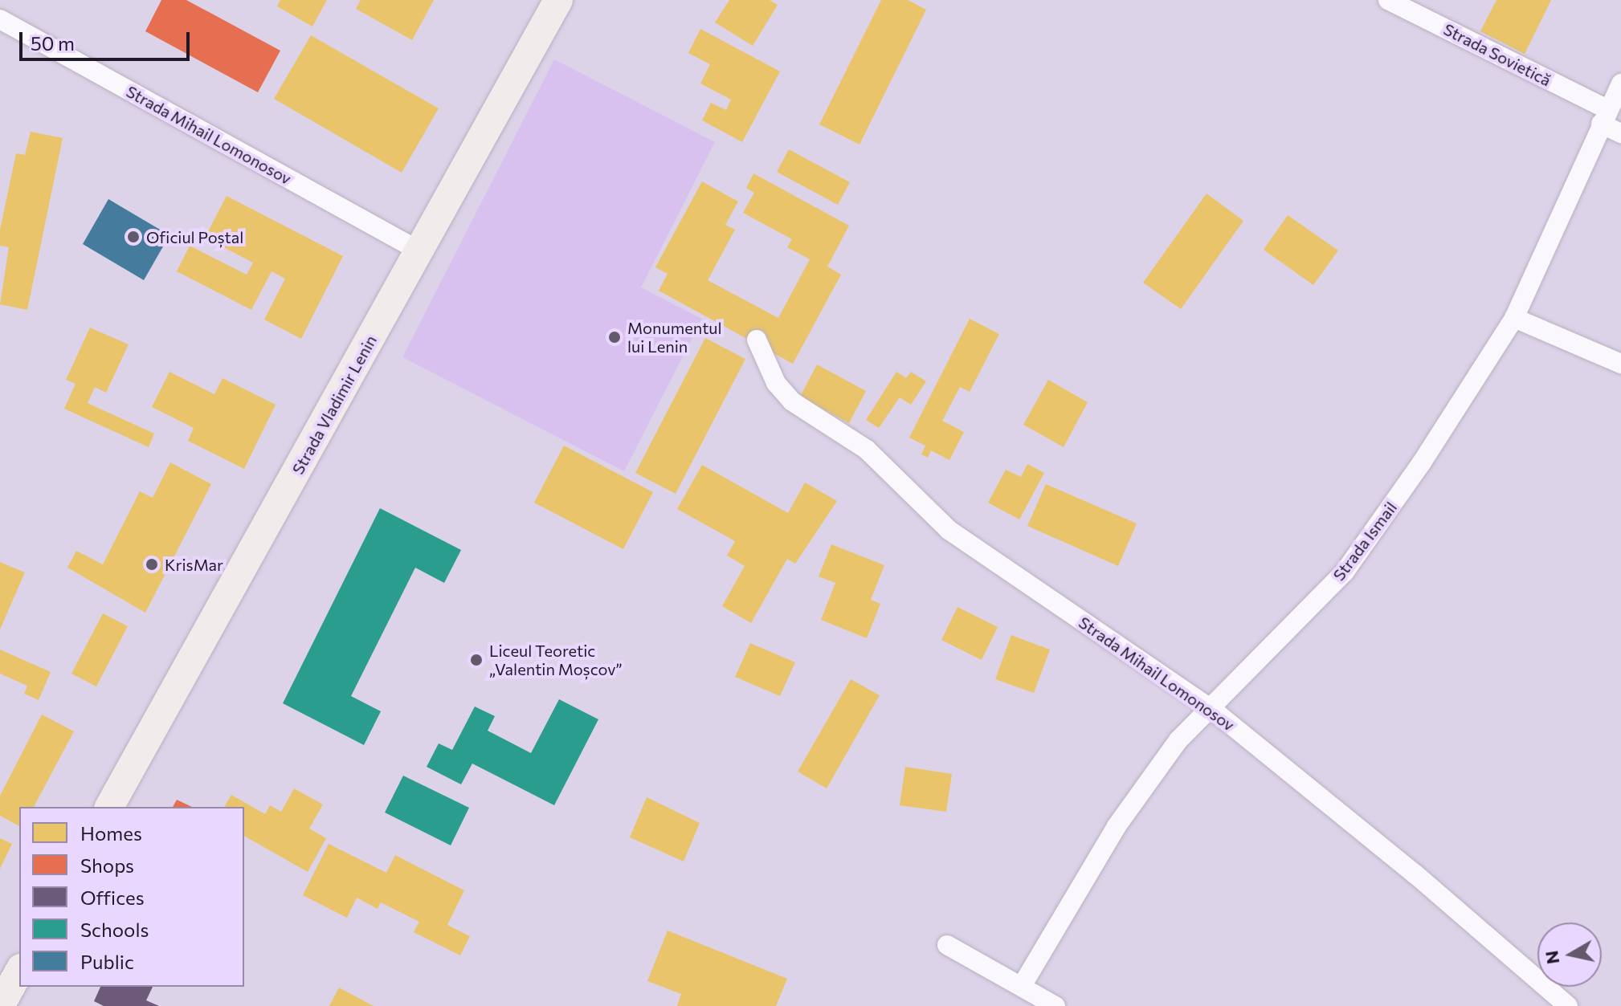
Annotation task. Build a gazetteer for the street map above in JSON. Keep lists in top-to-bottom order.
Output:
{
  "streets": {
    "main road": ["Strada Vladimir Lenin"],
    "street": ["Strada Sovietică", "Strada Mihail Lomonosov", "Strada Ismail"]
  },
  "crossings": [
    ["Strada Sovietică", "Strada Ismail"],
    ["Strada Mihail Lomonosov", "Strada Vladimir Lenin"],
    ["Strada Mihail Lomonosov", "Strada Ismail"]
  ],
  "places": [
    "Oficiul Poștal",
    "Monumentul lui Lenin",
    "KrisMar",
    "Liceul Teoretic „Valentin Moșcov”"
  ],
  "legend": [
    "Homes",
    "Shops",
    "Offices",
    "Schools",
    "Public"
  ],
  "scale_bar": "50 m",
  "north": "left"
}
